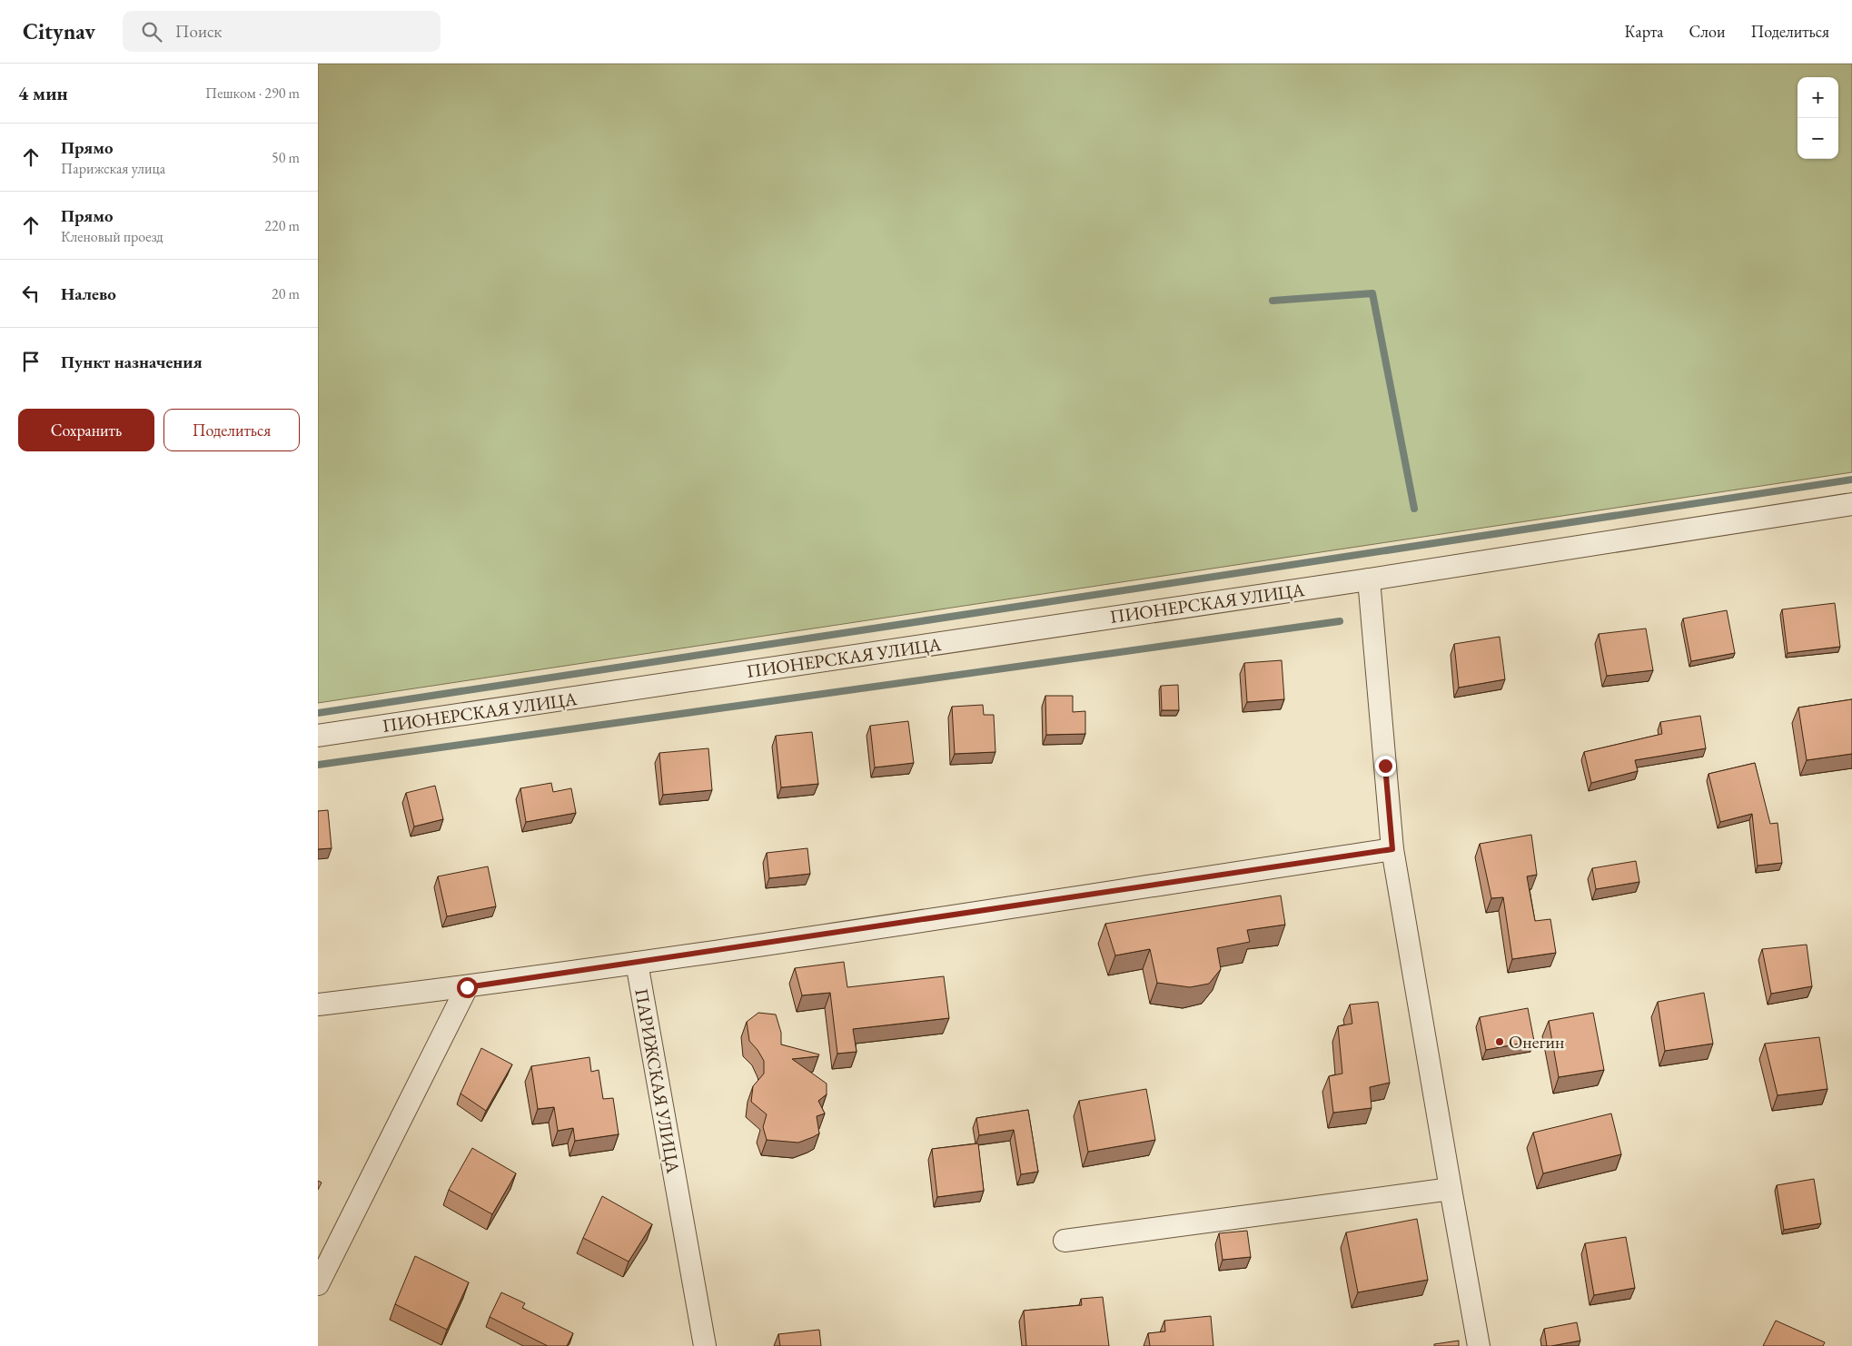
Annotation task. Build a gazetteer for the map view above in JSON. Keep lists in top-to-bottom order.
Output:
{
  "streets": {
    "street": ["ПИОНЕРСКАЯ УЛИЦА", "ПАРИЖСКАЯ УЛИЦА"]
  },
  "places": ["Онегин"],
  "page": {
    "header": "Citynav",
    "search": "Поиск",
    "nav": ["Карта", "Слои", "Поделиться"],
    "heading": ["4 мин", "Пешком · 290 m"],
    "map_buttons": ["+", "−"],
    "list": [
      ["Прямо", "Парижская улица", "50 m"],
      ["Прямо", "Кленовый проезд", "220 m"],
      ["Налево", "20 m"],
      "Пункт назначения"
    ],
    "buttons": ["Сохранить", "Поделиться"]
  }
}
